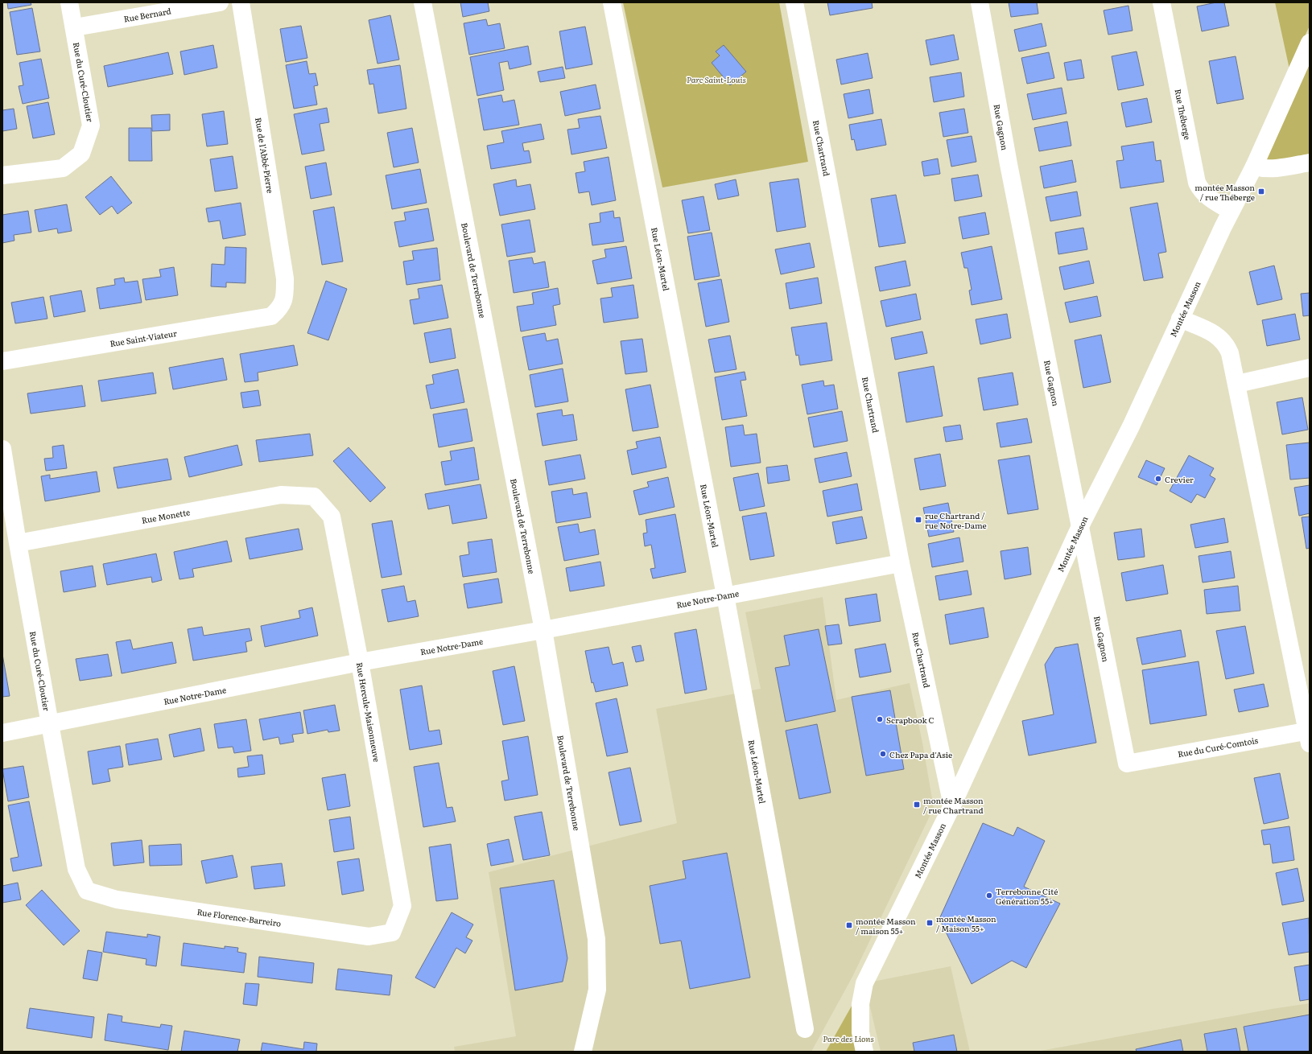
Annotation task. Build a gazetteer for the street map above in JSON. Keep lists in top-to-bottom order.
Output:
{
  "streets": {
    "street": [
      "Rue Bernard",
      "Rue du Curé-Cloutier",
      "Rue Théberge",
      "Rue Gagnon",
      "Rue Chartrand",
      "Rue de l'Abbé-Pierre",
      "Rue Léon-Martel",
      "Boulevard de Terrebonne",
      "Montée Masson",
      "Rue Saint-Viateur",
      "Rue Monette",
      "Rue Notre-Dame",
      "Rue Hercule-Maisonneuve",
      "Rue du Curé-Comtois",
      "Rue Florence-Barreiro"
    ]
  },
  "crossings": [
    ["Rue Bernard", "Rue du Curé-Cloutier"],
    ["Rue du Curé-Cloutier", "Rue Monette"],
    ["Rue du Curé-Cloutier", "Rue Notre-Dame"],
    ["Rue du Curé-Cloutier", "Rue Florence-Barreiro"],
    ["Rue Théberge", "Montée Masson"],
    ["Rue Gagnon", "Montée Masson"],
    ["Rue Gagnon", "Rue du Curé-Comtois"],
    ["Rue Chartrand", "Montée Masson"],
    ["Rue Chartrand", "Rue Notre-Dame"],
    ["Rue de l'Abbé-Pierre", "Rue Saint-Viateur"],
    ["Rue Léon-Martel", "Rue Notre-Dame"],
    ["Boulevard de Terrebonne", "Rue Notre-Dame"],
    ["Rue Monette", "Rue Hercule-Maisonneuve"],
    ["Rue Notre-Dame", "Rue Hercule-Maisonneuve"],
    ["Rue Hercule-Maisonneuve", "Rue Florence-Barreiro"]
  ],
  "parks": ["Parc Saint-Louis", "Parc des Lions"],
  "places": {
    "transit": [
      "montée Masson / rue Théberge",
      "rue Chartrand / rue Notre-Dame",
      "montée Masson / rue Chartrand",
      "montée Masson / Maison 55+",
      "montée Masson / maison 55+"
    ],
    "other": [
      "Crevier",
      "Scrapbook C",
      "Chez Papa d'Asie",
      "Terrebonne Cité Génération 55+"
    ]
  }
}
